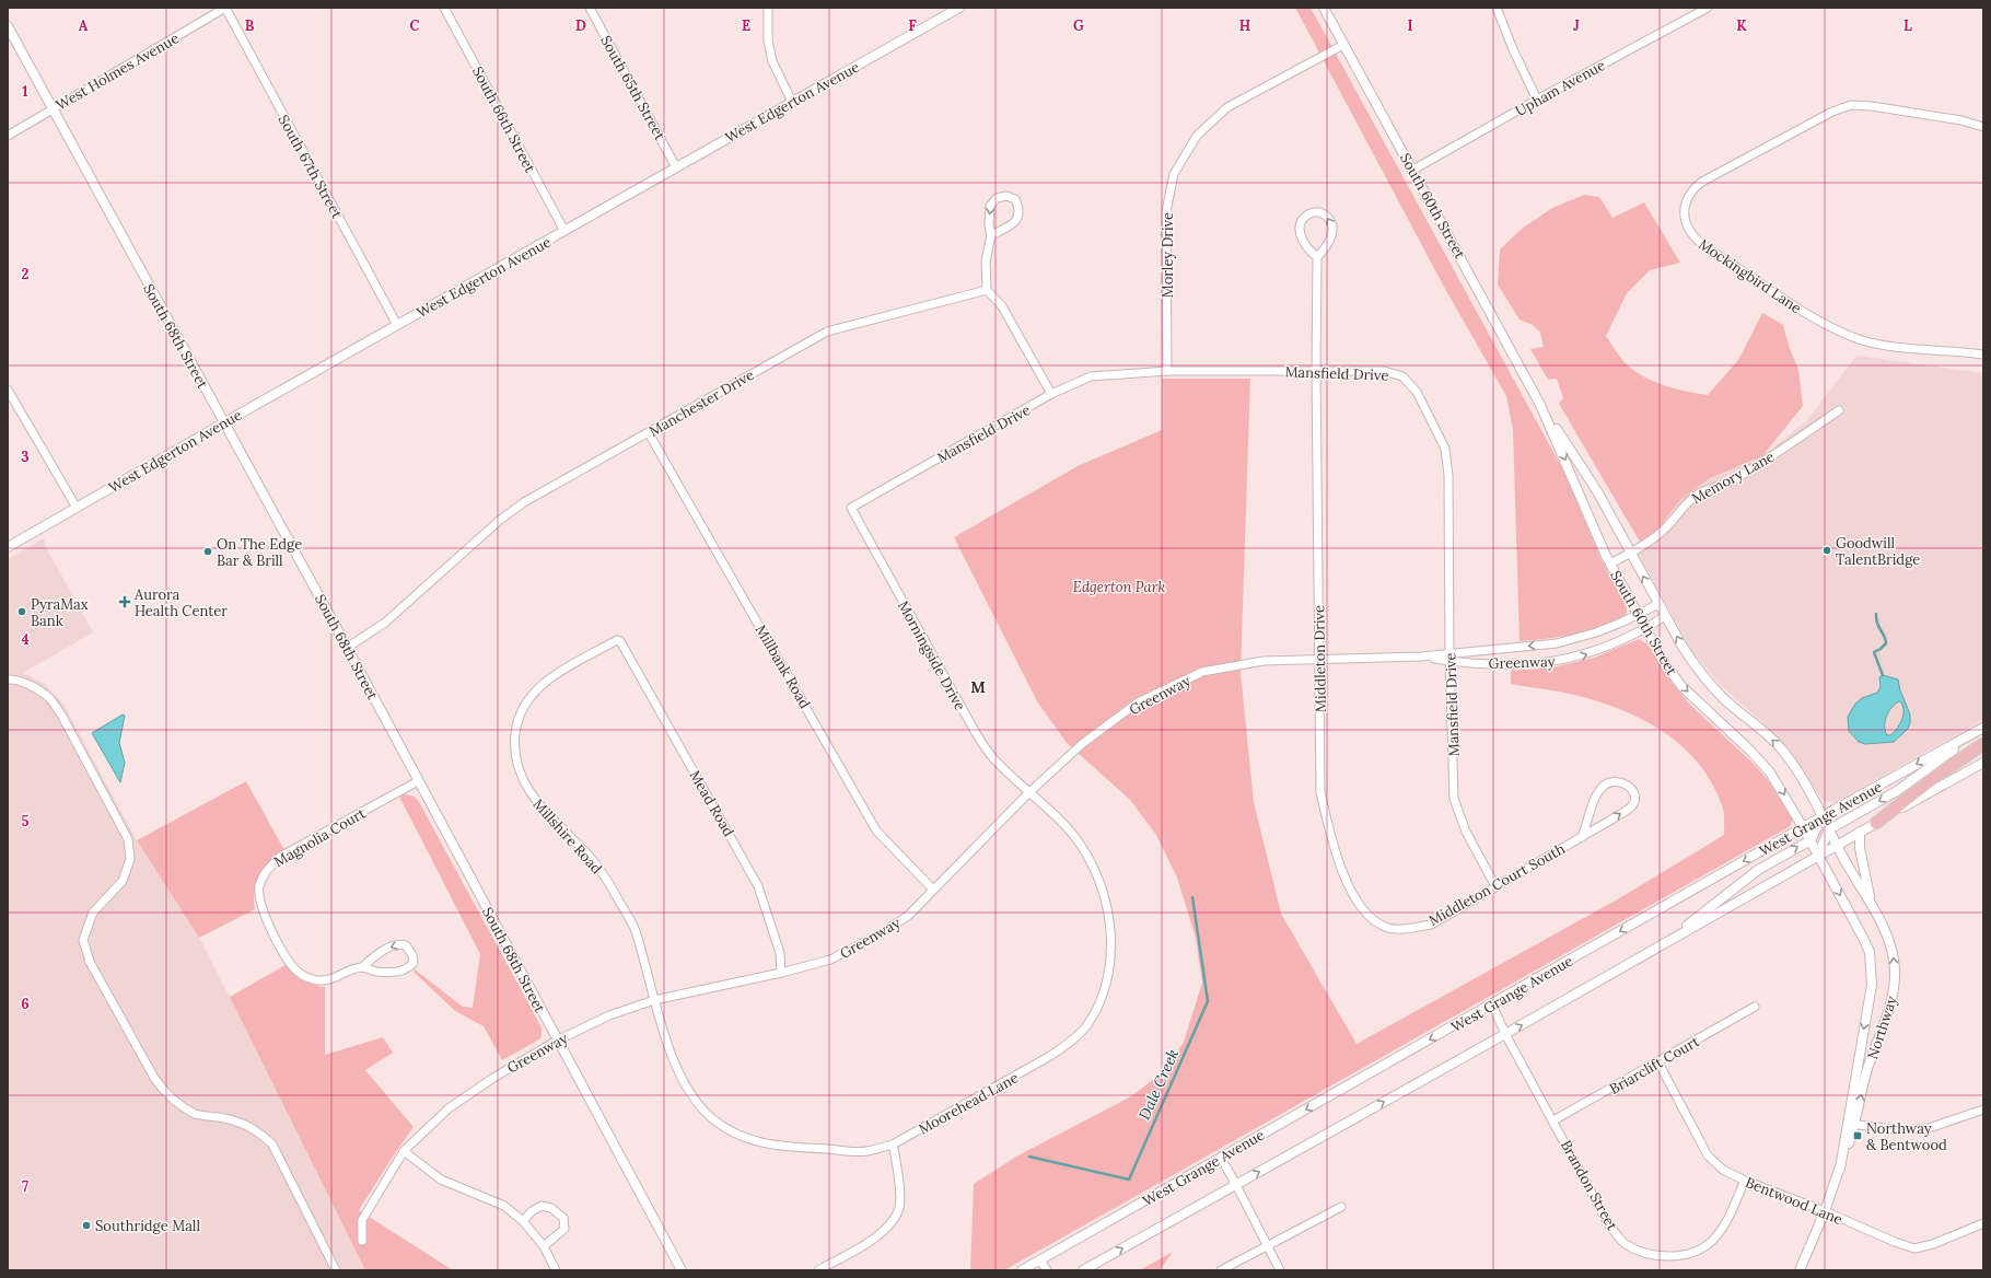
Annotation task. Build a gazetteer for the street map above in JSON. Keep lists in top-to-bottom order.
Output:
{
  "streets": {
    "street": [
      "West Holmes Avenue",
      "South 65th Street",
      "Upham Avenue",
      "West Edgerton Avenue",
      "South 66th Street",
      "South 67th Street",
      "South 60th Street",
      "Morley Drive",
      "Mockingbird Lane",
      "South 68th Street",
      "Mansfield Drive",
      "Manchester Drive",
      "Memory Lane",
      "Morningside Drive",
      "Middleton Drive",
      "Greenway",
      "Millbank Road",
      "Mead Road",
      "West Grange Avenue",
      "Millshire Road",
      "Magnolia Court",
      "Middleton Court South",
      "Northway",
      "Briarclift Court",
      "Moorehead Lane",
      "Brandon Street",
      "Bentwood Lane"
    ]
  },
  "crossings": [
    ["West Holmes Avenue", "South 67th Street"],
    ["West Holmes Avenue", "South 68th Street"],
    ["South 65th Street", "West Edgerton Avenue"],
    ["Upham Avenue", "South 60th Street"],
    ["West Edgerton Avenue", "South 66th Street"],
    ["West Edgerton Avenue", "South 67th Street"],
    ["West Edgerton Avenue", "South 68th Street"],
    ["South 60th Street", "Morley Drive"],
    ["South 60th Street", "Memory Lane"],
    ["South 60th Street", "Greenway"],
    ["South 60th Street", "West Grange Avenue"],
    ["South 60th Street", "Northway"],
    ["Morley Drive", "Mansfield Drive"],
    ["South 68th Street", "Manchester Drive"],
    ["South 68th Street", "Greenway"],
    ["South 68th Street", "Magnolia Court"],
    ["Mansfield Drive", "Morningside Drive"],
    ["Mansfield Drive", "Middleton Drive"],
    ["Mansfield Drive", "Greenway"],
    ["Mansfield Drive", "Middleton Court South"],
    ["Manchester Drive", "Millbank Road"],
    ["Morningside Drive", "Greenway"],
    ["Morningside Drive", "Moorehead Lane"],
    ["Middleton Drive", "Greenway"],
    ["Middleton Drive", "Middleton Court South"],
    ["Greenway", "Millbank Road"],
    ["Greenway", "Mead Road"],
    ["Greenway", "Millshire Road"],
    ["Greenway", "Moorehead Lane"],
    ["Mead Road", "Millshire Road"],
    ["West Grange Avenue", "Brandon Street"],
    ["Millshire Road", "Moorehead Lane"],
    ["Northway", "Bentwood Lane"],
    ["Briarclift Court", "Brandon Street"],
    ["Briarclift Court", "Bentwood Lane"],
    ["Brandon Street", "Bentwood Lane"]
  ],
  "districts": ["M"],
  "water": ["Dale Creek"],
  "parks": ["Edgerton Park"],
  "places": {
    "other": [
      "Goodwill TalentBridge",
      "On The Edge Bar & Brill",
      "PyraMax Bank",
      "Southridge Mall"
    ],
    "health": ["Aurora Health Center"],
    "transit": ["Northway & Bentwood"]
  },
  "grid": {
    "columns": [
      "A",
      "B",
      "C",
      "D",
      "E",
      "F",
      "G",
      "H",
      "I",
      "J",
      "K",
      "L"
    ],
    "rows": [
      "1",
      "2",
      "3",
      "4",
      "5",
      "6",
      "7"
    ]
  }
}
